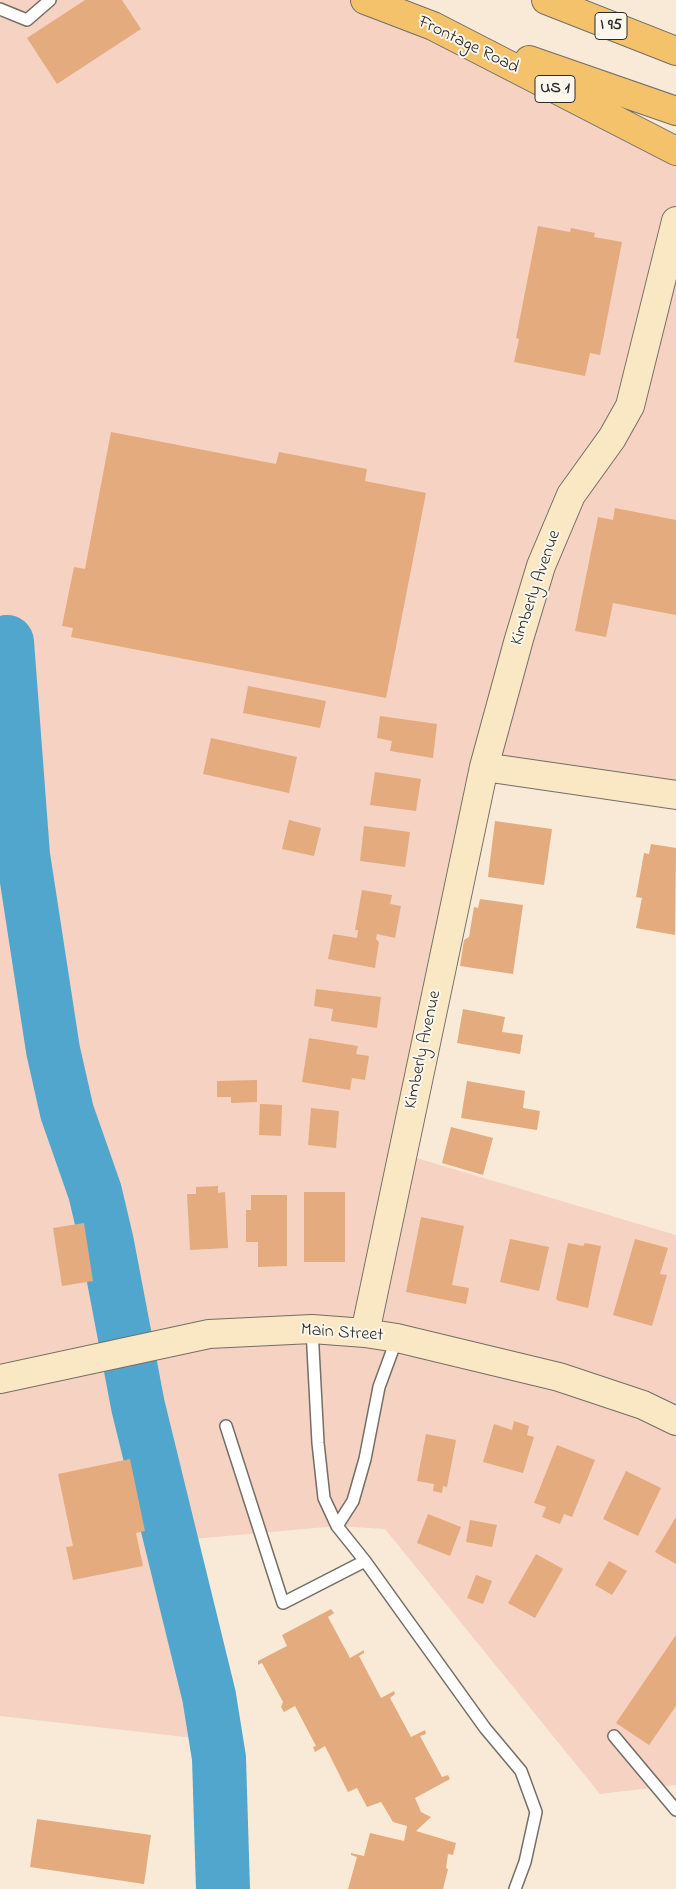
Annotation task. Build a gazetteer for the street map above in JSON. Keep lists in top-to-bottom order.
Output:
{
  "streets": {
    "highway": ["I 95", "Frontage Road", "US 1"],
    "street": ["Kimberly Avenue", "Main Street"]
  },
  "crossings": [
    ["Kimberly Avenue", "Main Street"]
  ]
}
